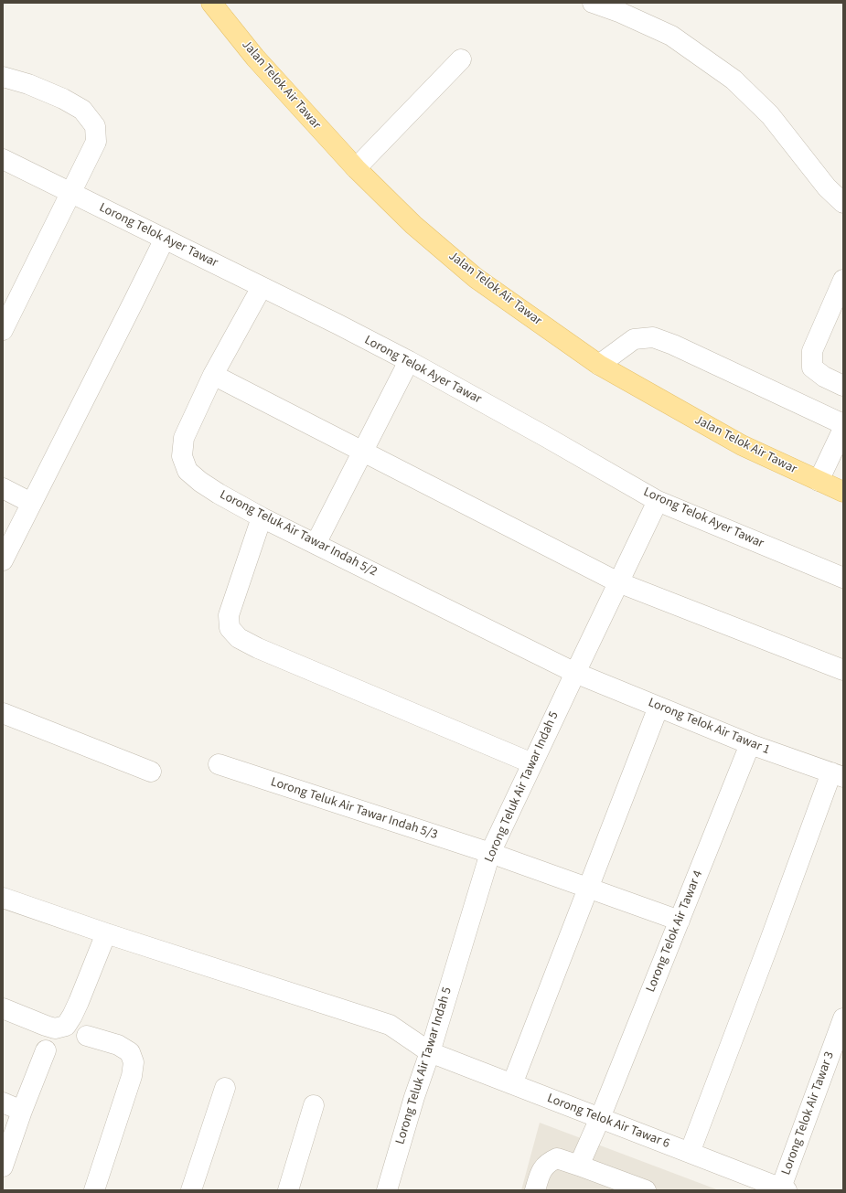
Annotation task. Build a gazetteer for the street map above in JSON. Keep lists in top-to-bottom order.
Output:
{
  "streets": {
    "main road": ["Jalan Telok Air Tawar"],
    "street": [
      "Lorong Telok Ayer Tawar",
      "Lorong Teluk Air Tawar Indah 5/2",
      "Lorong Telok Air Tawar 1",
      "Lorong Teluk Air Tawar Indah 5",
      "Lorong Teluk Air Tawar Indah 5/3",
      "Lorong Telok Air Tawar 4",
      "Lorong Telok Air Tawar 3",
      "Lorong Telok Air Tawar 6"
    ]
  },
  "crossings": [
    ["Lorong Telok Ayer Tawar", "Lorong Teluk Air Tawar Indah 5/2"],
    ["Lorong Telok Ayer Tawar", "Lorong Teluk Air Tawar Indah 5"],
    ["Lorong Teluk Air Tawar Indah 5/2", "Lorong Telok Air Tawar 1"],
    ["Lorong Teluk Air Tawar Indah 5/2", "Lorong Teluk Air Tawar Indah 5"],
    ["Lorong Telok Air Tawar 1", "Lorong Teluk Air Tawar Indah 5"],
    ["Lorong Telok Air Tawar 1", "Lorong Telok Air Tawar 4"],
    ["Lorong Teluk Air Tawar Indah 5", "Lorong Teluk Air Tawar Indah 5/3"],
    ["Lorong Teluk Air Tawar Indah 5", "Lorong Telok Air Tawar 6"],
    ["Lorong Teluk Air Tawar Indah 5/3", "Lorong Telok Air Tawar 4"],
    ["Lorong Telok Air Tawar 4", "Lorong Telok Air Tawar 6"],
    ["Lorong Telok Air Tawar 3", "Lorong Telok Air Tawar 6"]
  ]
}
